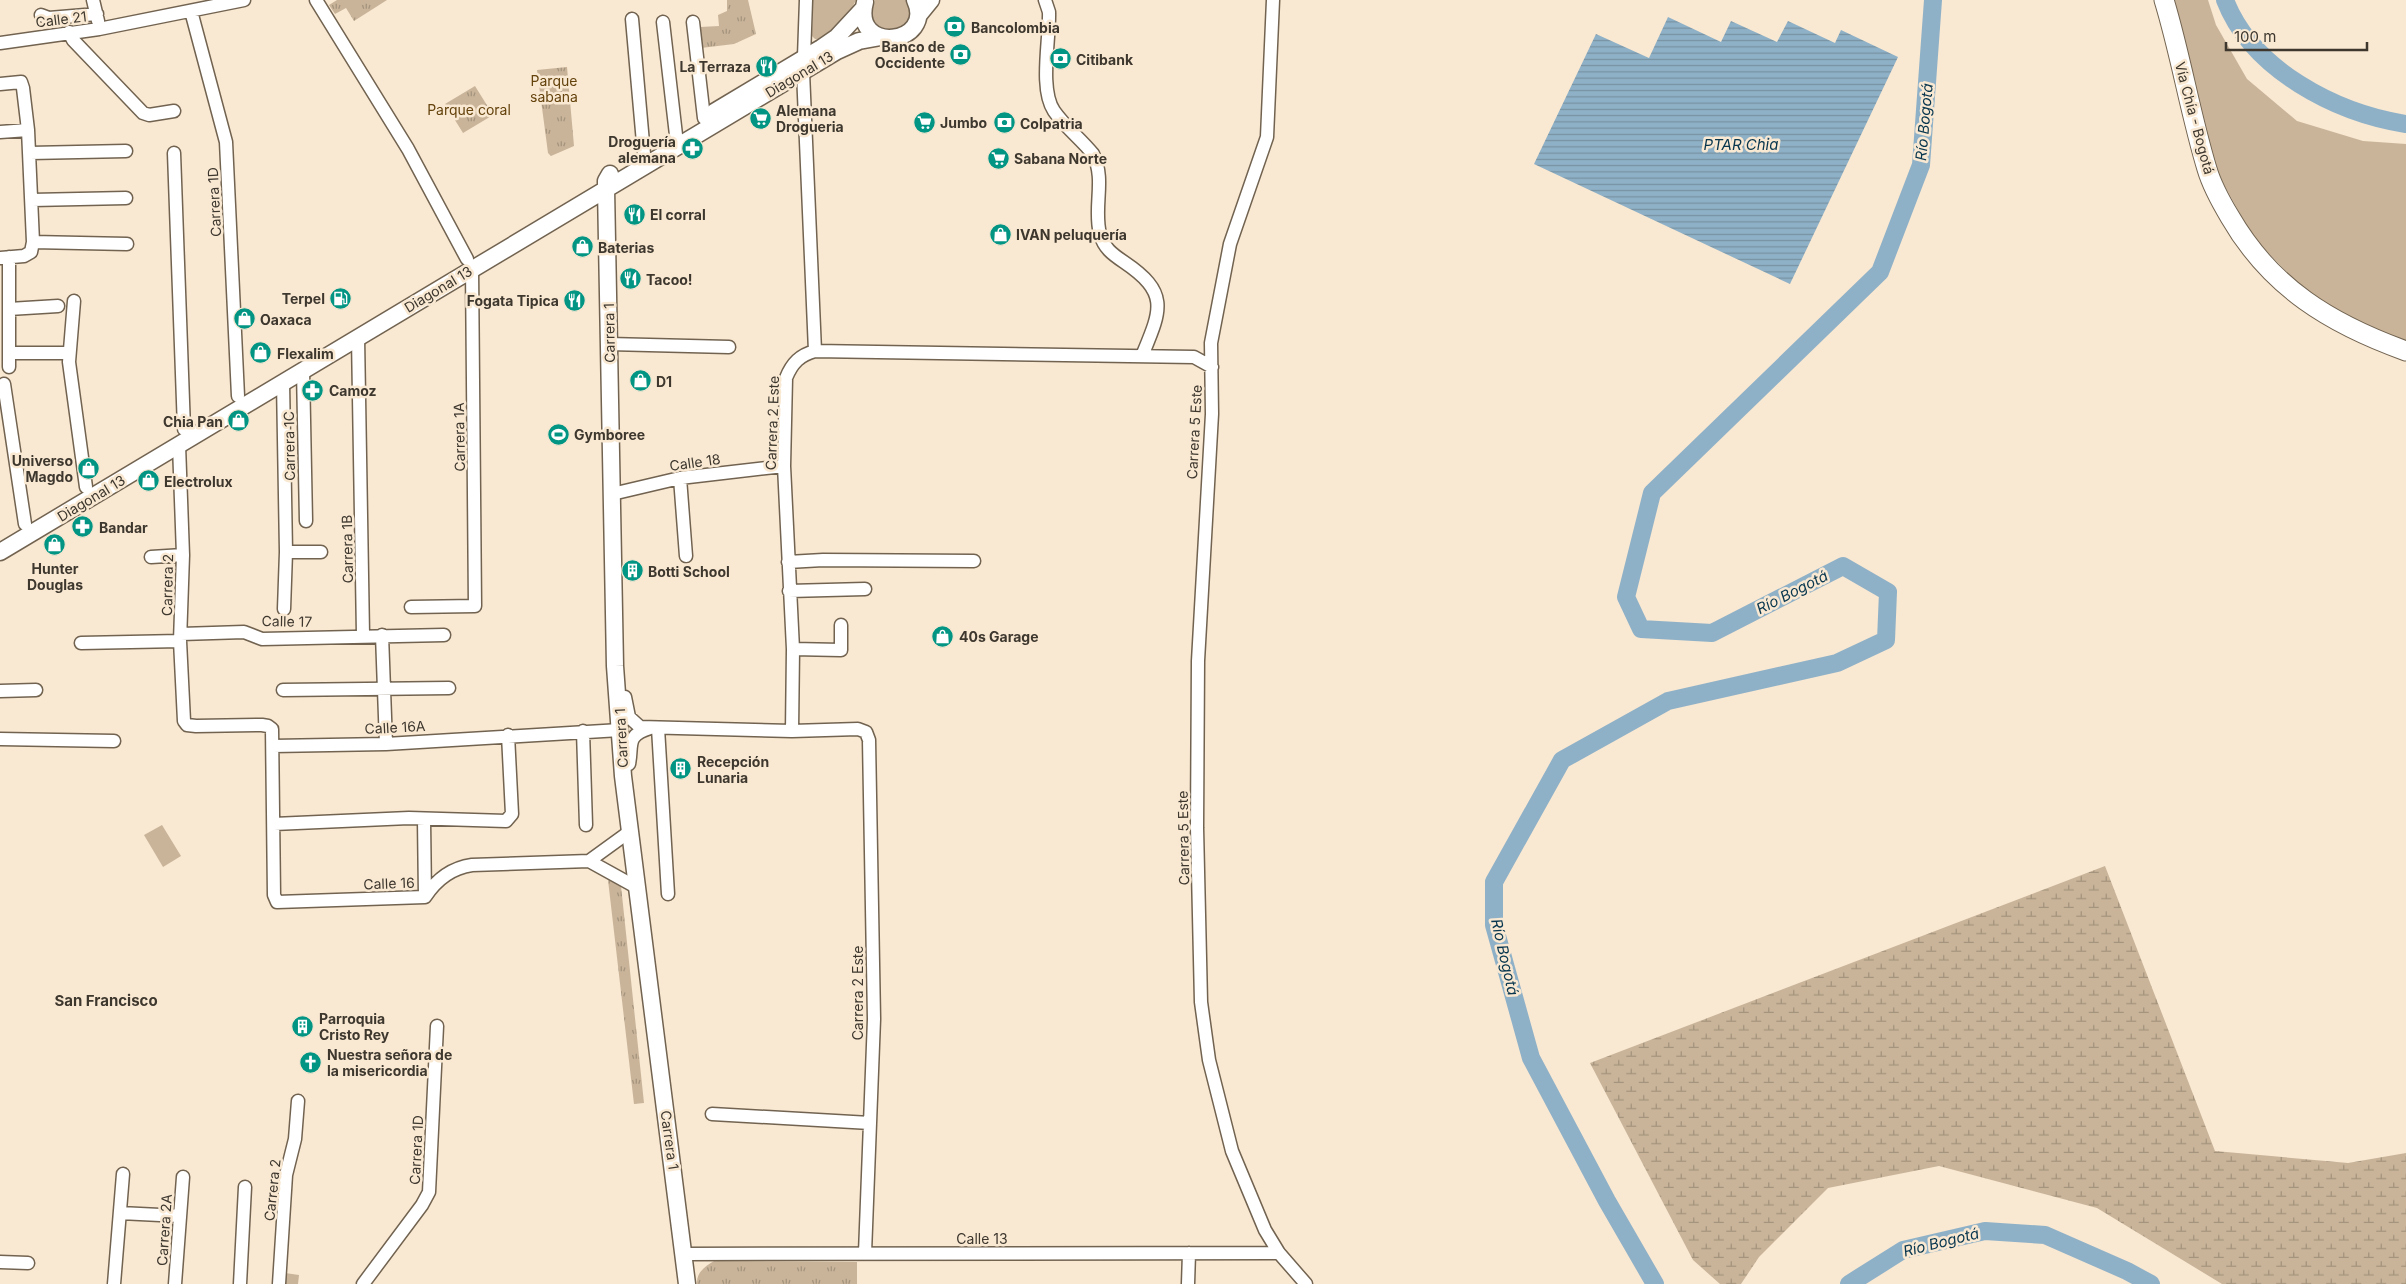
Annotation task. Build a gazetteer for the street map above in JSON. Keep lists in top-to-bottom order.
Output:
{
  "streets": {
    "highway": ["Vía Chía - Bogotá"],
    "main road": ["Diagonal 13", "Carrera 1"],
    "street": [
      "Calle 21",
      "Carrera 1D",
      "Carrera 2 Este",
      "Carrera 5 Este",
      "Carrera 1A",
      "Carrera 1C",
      "Calle 18",
      "Carrera 1B",
      "Carrera 2",
      "Calle 17",
      "Calle 16A",
      "Calle 16",
      "Carrera 2A",
      "Calle 13"
    ]
  },
  "crossings": [
    ["Calle 21", "Carrera 1D"],
    ["Diagonal 13", "Carrera 1D"],
    ["Diagonal 13", "Carrera 1"],
    ["Diagonal 13", "Carrera 1A"],
    ["Diagonal 13", "Carrera 1C"],
    ["Diagonal 13", "Carrera 1B"],
    ["Diagonal 13", "Carrera 2"],
    ["Carrera 1", "Calle 18"],
    ["Carrera 1", "Calle 16A"],
    ["Carrera 1", "Calle 13"],
    ["Carrera 2 Este", "Calle 18"],
    ["Carrera 2 Este", "Calle 13"],
    ["Carrera 5 Este", "Calle 13"],
    ["Carrera 1B", "Calle 17"],
    ["Carrera 2", "Calle 17"],
    ["Carrera 2", "Calle 16A"]
  ],
  "districts": ["San Francisco"],
  "water": ["Río Bogotá", "PTAR Chia"],
  "parks": ["Parque sabana", "Parque coral"],
  "places": {
    "bank": [
      "Bancolombia",
      "Banco de Occidente",
      "Citibank",
      "Colpatria"
    ],
    "restaurant": [
      "La Terraza",
      "El corral",
      "Tacoo!",
      "Fogata Tipica"
    ],
    "supermarket": ["Alemana Drogueria", "Jumbo", "Sabana Norte"],
    "pharmacy": ["Droguería alemana", "Camoz", "Bandar"],
    "shop": [
      "IVAN peluquería",
      "Baterias",
      "Oaxaca",
      "Flexalim",
      "D1",
      "Chia Pan",
      "Universo Magdo",
      "Electrolux",
      "Hunter Douglas",
      "40s Garage"
    ],
    "fuel station": ["Terpel"],
    "sports": ["Gymboree"],
    "building": ["Botti School", "Recepción Lunaria", "Parroquia Cristo Rey"],
    "church": ["Nuestra señora de la misericordia"]
  },
  "scale_bar": "100 m"
}
